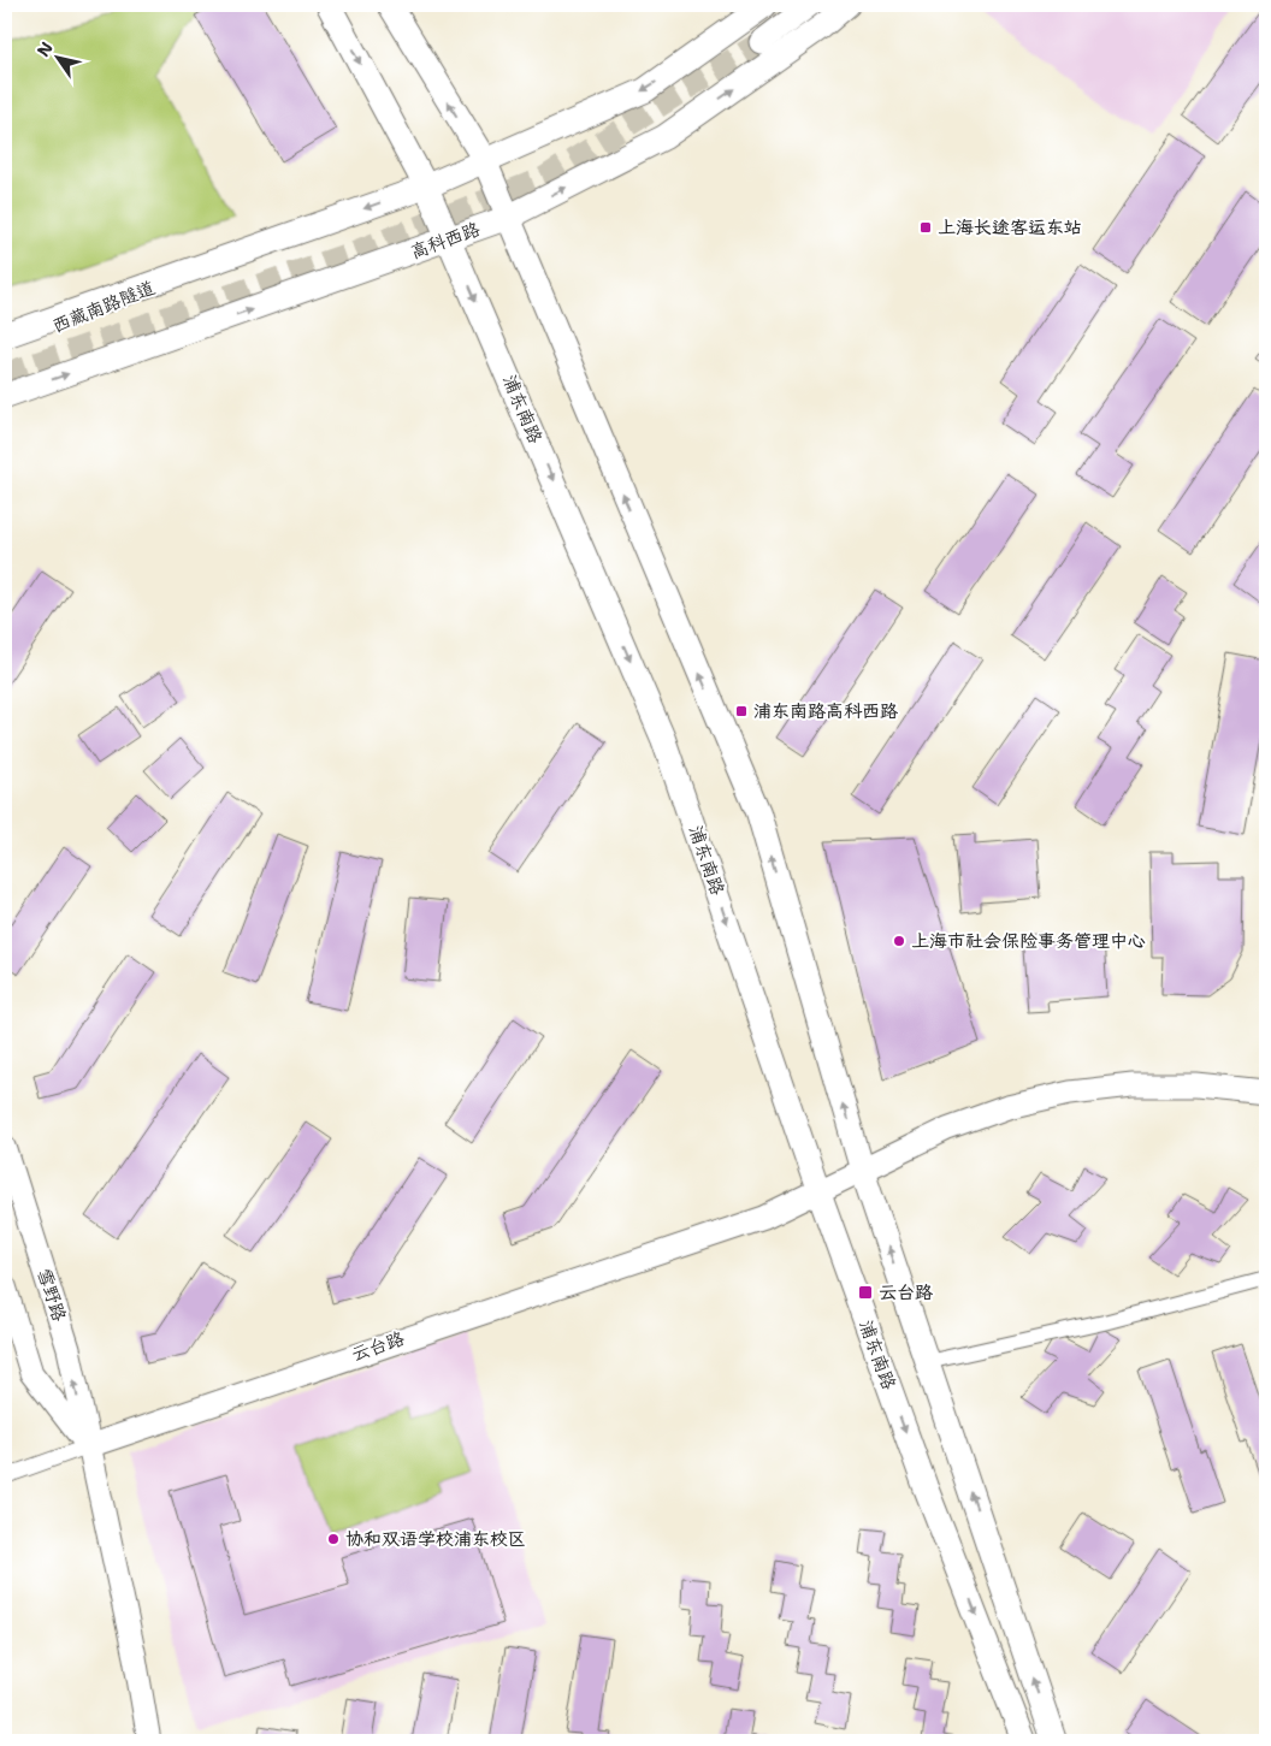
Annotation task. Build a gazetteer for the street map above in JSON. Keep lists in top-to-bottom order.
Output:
{
  "streets": {
    "main road": ["高科西路", "浦东南路"],
    "street": ["西藏南路隧道", "雪野路", "云台路"]
  },
  "crossings": [
    ["高科西路", "浦东南路"],
    ["浦东南路", "云台路"],
    ["雪野路", "云台路"]
  ],
  "places": {
    "transit": ["上海长途客运东站", "浦东南路高科西路", "云台路"],
    "other": ["上海市社会保险事务管理中心", "协和双语学校浦东校区"]
  },
  "north": "top left"
}
